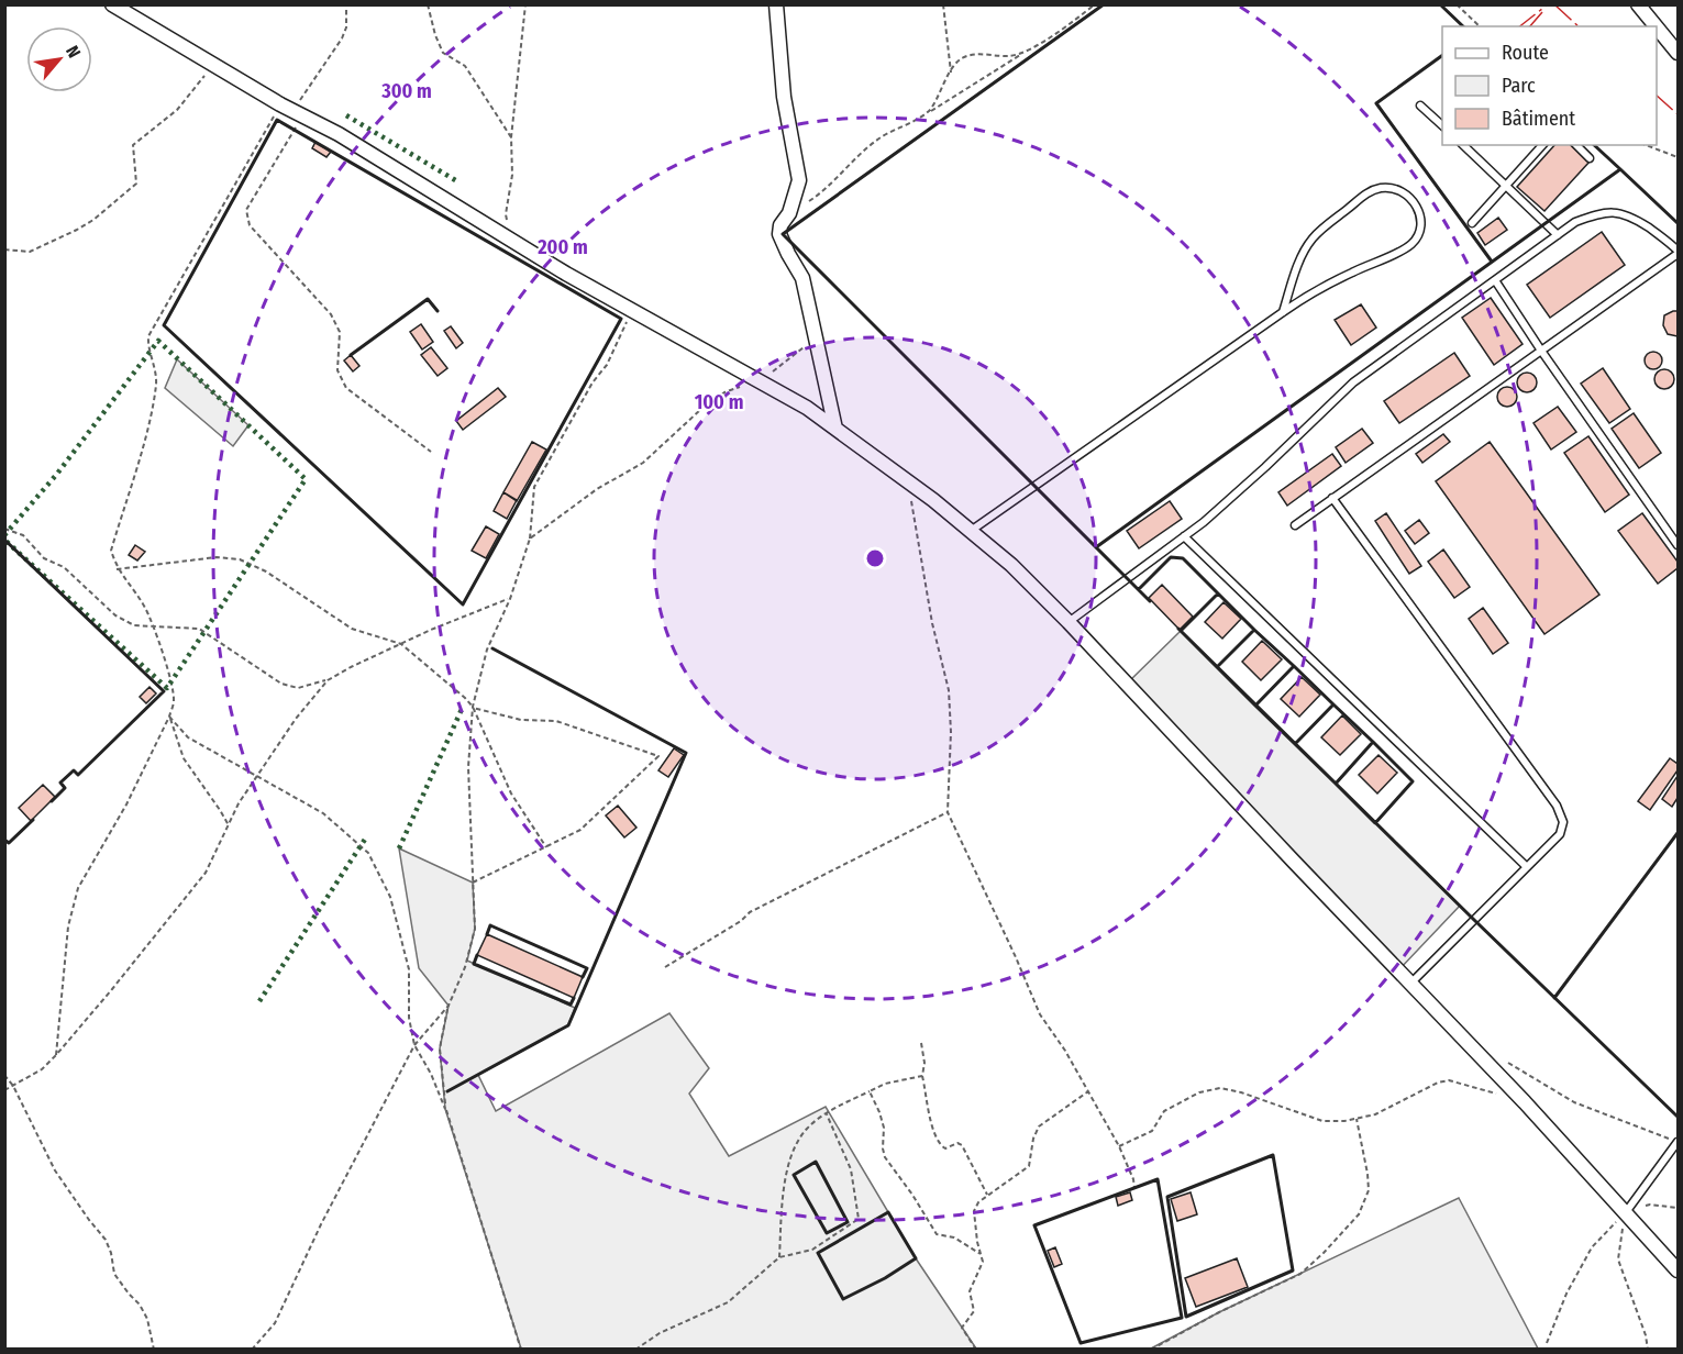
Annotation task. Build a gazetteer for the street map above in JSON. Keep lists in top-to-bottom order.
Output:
{
  "legend": ["Route", "Parc", "Bâtiment"],
  "north": "top right",
  "rings": ["300 m", "200 m", "100 m"]
}
